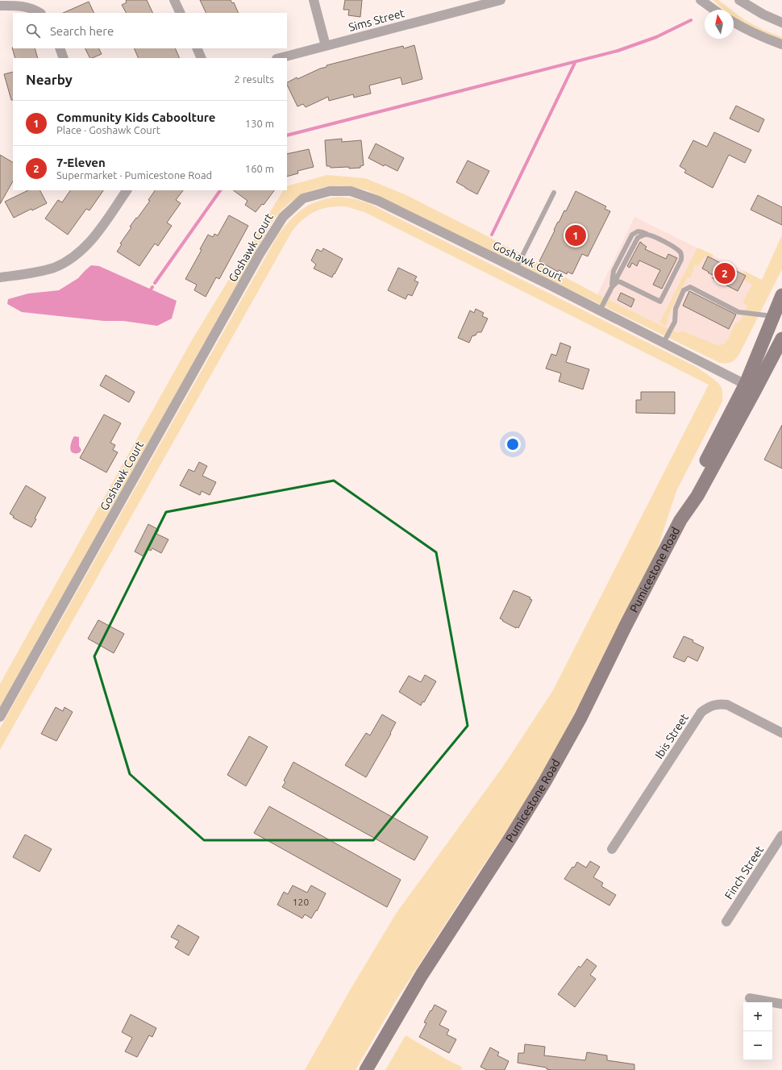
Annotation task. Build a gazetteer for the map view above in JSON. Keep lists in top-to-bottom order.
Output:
{
  "streets": {
    "main road": ["Pumicestone Road"],
    "street": [
      "Sims Street",
      "Goshawk Court",
      "Ibis Street",
      "Finch Street"
    ]
  },
  "crossings": [
    ["Goshawk Court", "Pumicestone Road"]
  ],
  "house_numbers": ["120"],
  "north": "top",
  "page": {
    "search": "Search here",
    "heading": ["Nearby", "2 results"],
    "list": [
      {
        "mark": "1",
        "name": "Community Kids Caboolture",
        "note": "Place · Goshawk Court",
        "value": "130 m"
      },
      {
        "mark": "2",
        "name": "7-Eleven",
        "note": "Supermarket · Pumicestone Road",
        "value": "160 m"
      }
    ],
    "pins": ["1", "2"],
    "map_buttons": ["+", "−"]
  }
}
